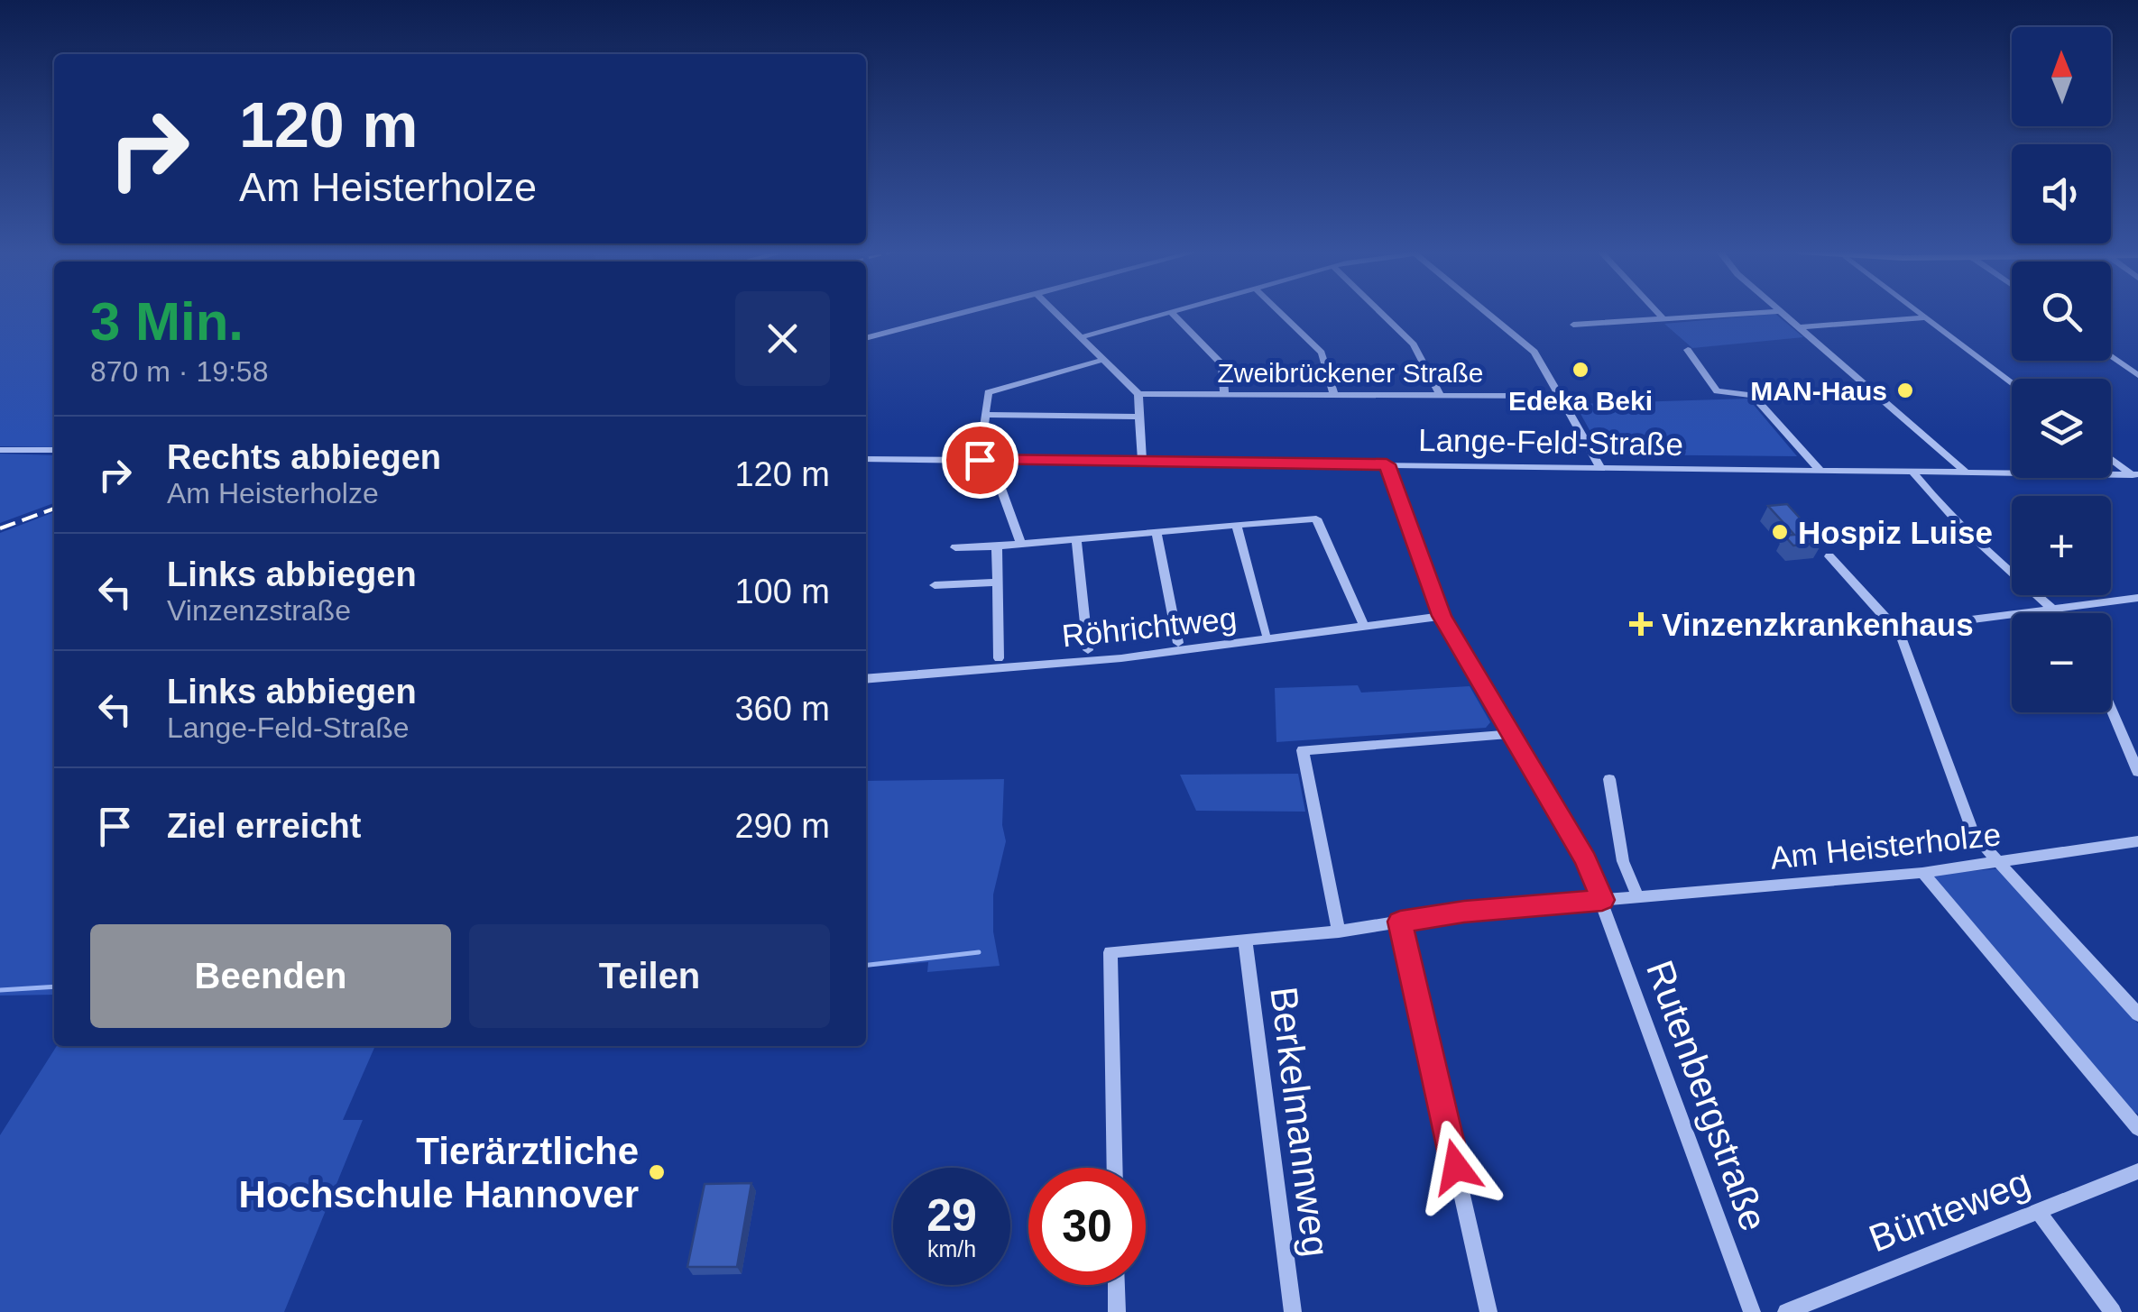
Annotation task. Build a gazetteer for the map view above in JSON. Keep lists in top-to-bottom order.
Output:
{
  "streets": {
    "street": [
      "Zweibrückener Straße",
      "Lange-Feld-Straße",
      "Röhrichtweg",
      "Am Heisterholze",
      "Rutenbergstraße",
      "Berkelmannweg",
      "Bünteweg"
    ]
  },
  "crossings": [
    ["Lange-Feld-Straße", "Rutenbergstraße"],
    ["Röhrichtweg", "Rutenbergstraße"],
    ["Am Heisterholze", "Rutenbergstraße"],
    ["Am Heisterholze", "Berkelmannweg"]
  ],
  "places": {
    "other": [
      "Edeka Beki",
      "MAN-Haus",
      "Hospiz Luise",
      "Tierärztliche Hochschule Hannover"
    ],
    "health": ["Vinzenzkrankenhaus"]
  },
  "north": "top",
  "page": {
    "map_buttons": ["+", "−"],
    "turn": ["120 m", "Am Heisterholze"],
    "heading": ["3 Min.", "870 m · 19:58"],
    "list": [
      {
        "name": "Rechts abbiegen",
        "note": "Am Heisterholze",
        "value": "120 m"
      },
      {
        "name": "Links abbiegen",
        "note": "Vinzenzstraße",
        "value": "100 m"
      },
      {
        "name": "Links abbiegen",
        "note": "Lange-Feld-Straße",
        "value": "360 m"
      },
      {
        "name": "Ziel erreicht",
        "value": "290 m"
      }
    ],
    "buttons": ["Beenden", "Teilen"],
    "speed": "29 km/h",
    "limit": "30"
  }
}
